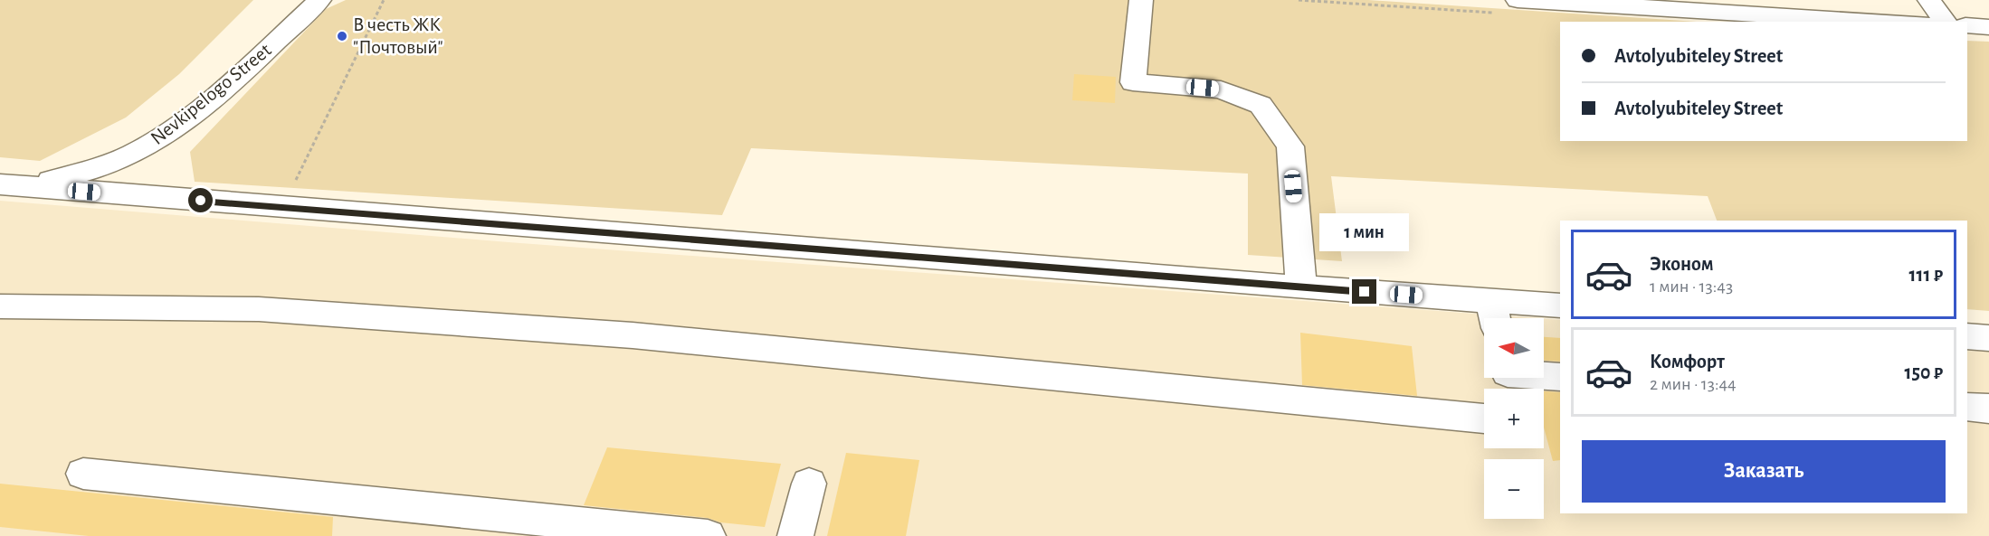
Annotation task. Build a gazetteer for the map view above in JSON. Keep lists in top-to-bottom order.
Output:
{
  "streets": {
    "street": ["Nevkipelogo Street"]
  },
  "places": ["В честь ЖК \"Почтовый\""],
  "north": "left",
  "page": {
    "banner": ["Avtolyubiteley Street", "Avtolyubiteley Street"],
    "bubble": "1 мин",
    "list": [
      {
        "name": "Эконом",
        "note": "1 мин · 13:43",
        "value": "111 ₽"
      },
      {
        "name": "Комфорт",
        "note": "2 мин · 13:44",
        "value": "150 ₽"
      }
    ],
    "map_buttons": ["+", "−"],
    "buttons": "Заказать"
  }
}
